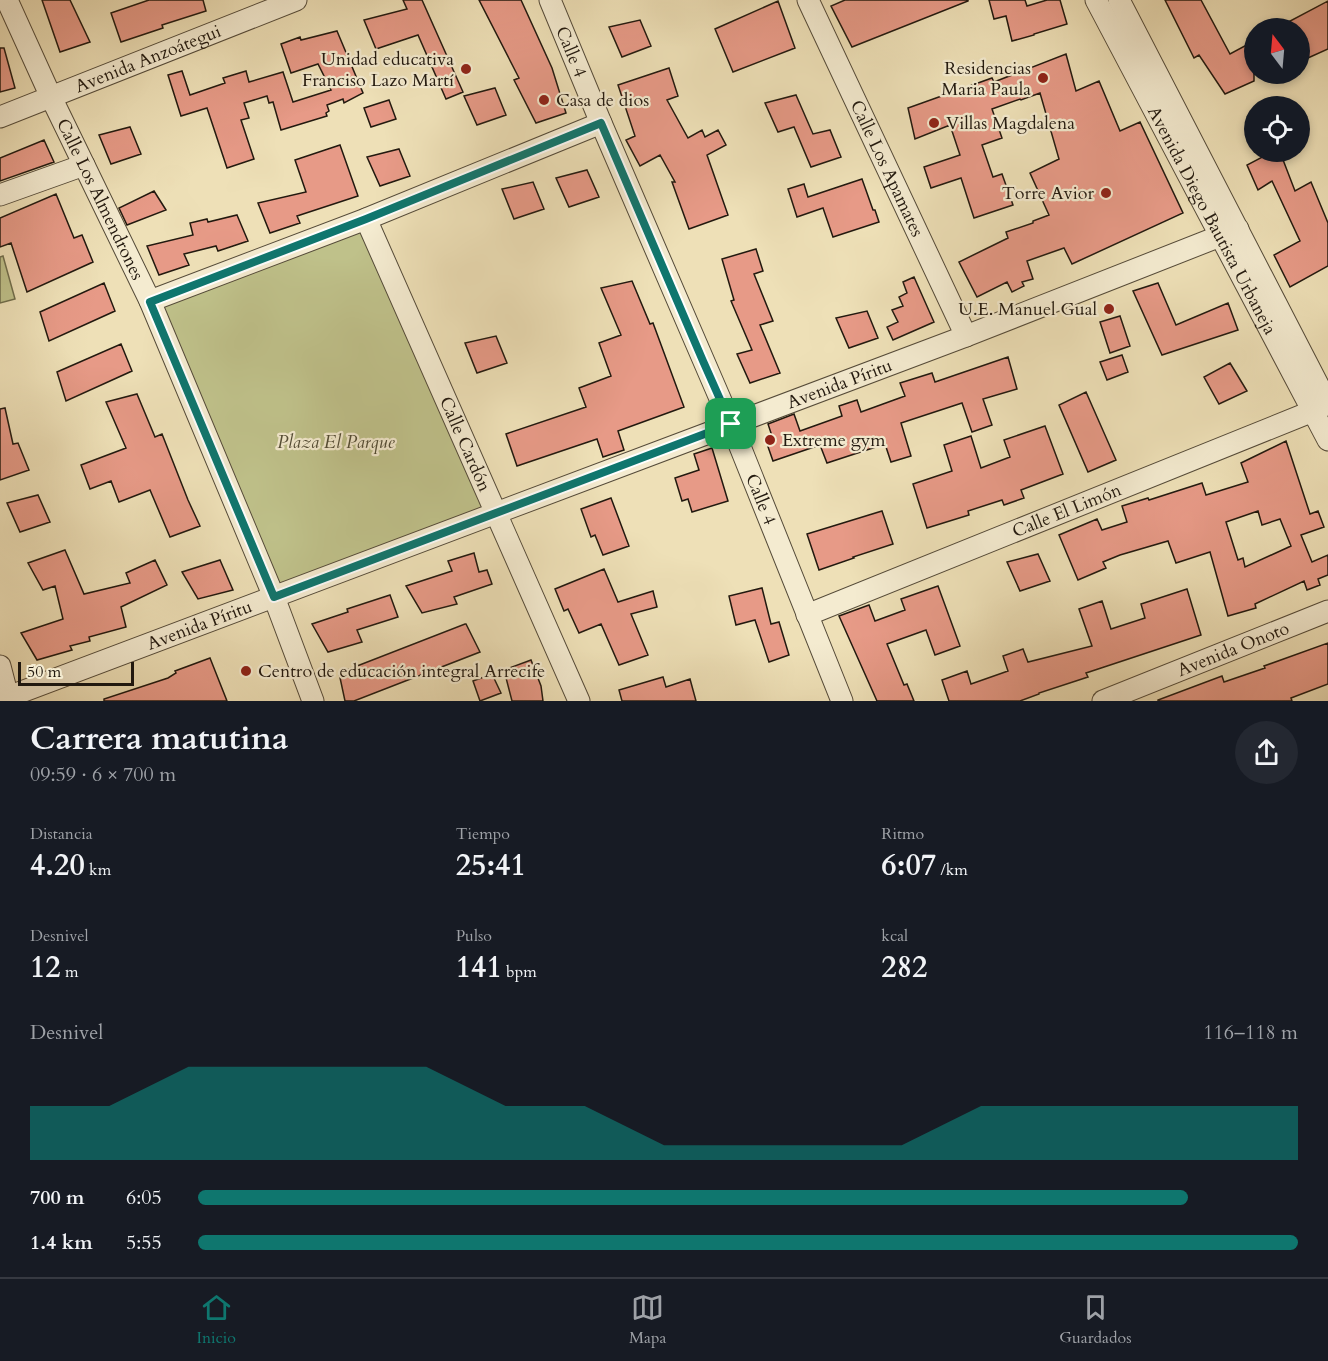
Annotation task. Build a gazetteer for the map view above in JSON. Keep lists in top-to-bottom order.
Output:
{
  "streets": {
    "street": [
      "Calle 4",
      "Avenida Anzoátegui",
      "Calle Los Apamates",
      "Calle Los Almendrones",
      "Avenida Diego Bautista Urbaneja",
      "Avenida Píritu",
      "Calle Cardón",
      "Calle El Limón",
      "Avenida Onoto"
    ]
  },
  "crossings": [
    ["Calle 4", "Avenida Píritu"],
    ["Calle 4", "Calle El Limón"],
    ["Avenida Anzoátegui", "Calle Los Almendrones"],
    ["Calle Los Apamates", "Avenida Píritu"],
    ["Calle Los Almendrones", "Avenida Píritu"],
    ["Avenida Diego Bautista Urbaneja", "Avenida Píritu"],
    ["Avenida Diego Bautista Urbaneja", "Calle El Limón"],
    ["Avenida Píritu", "Calle Cardón"]
  ],
  "parks": ["Plaza El Parque"],
  "places": [
    "Unidad educativa Franciso Lazo Martí",
    "Residencias Maria Paula",
    "Casa de dios",
    "Villas Magdalena",
    "Torre Avior",
    "U.E. Manuel Gual",
    "Extreme gym",
    "Centro de educación integral Arrecife"
  ],
  "scale_bar": "50 m",
  "north": "top",
  "page": {
    "scale": "50 m",
    "heading": ["Carrera matutina", "09:59 · 6 × 700 m"],
    "stats": [
      ["Distancia", "4.20 km"],
      ["Tiempo", "25:41"],
      ["Ritmo", "6:07 /km"],
      ["Desnivel", "12 m"],
      ["Pulso", "141 bpm"],
      ["kcal", "282"]
    ],
    "chart": ["Desnivel", "116–118 m"],
    "list": [
      {
        "name": "700 m",
        "note": "6:05"
      },
      {
        "name": "1.4 km",
        "note": "5:55"
      }
    ],
    "tabs": ["Inicio", "Mapa", "Guardados"]
  }
}
